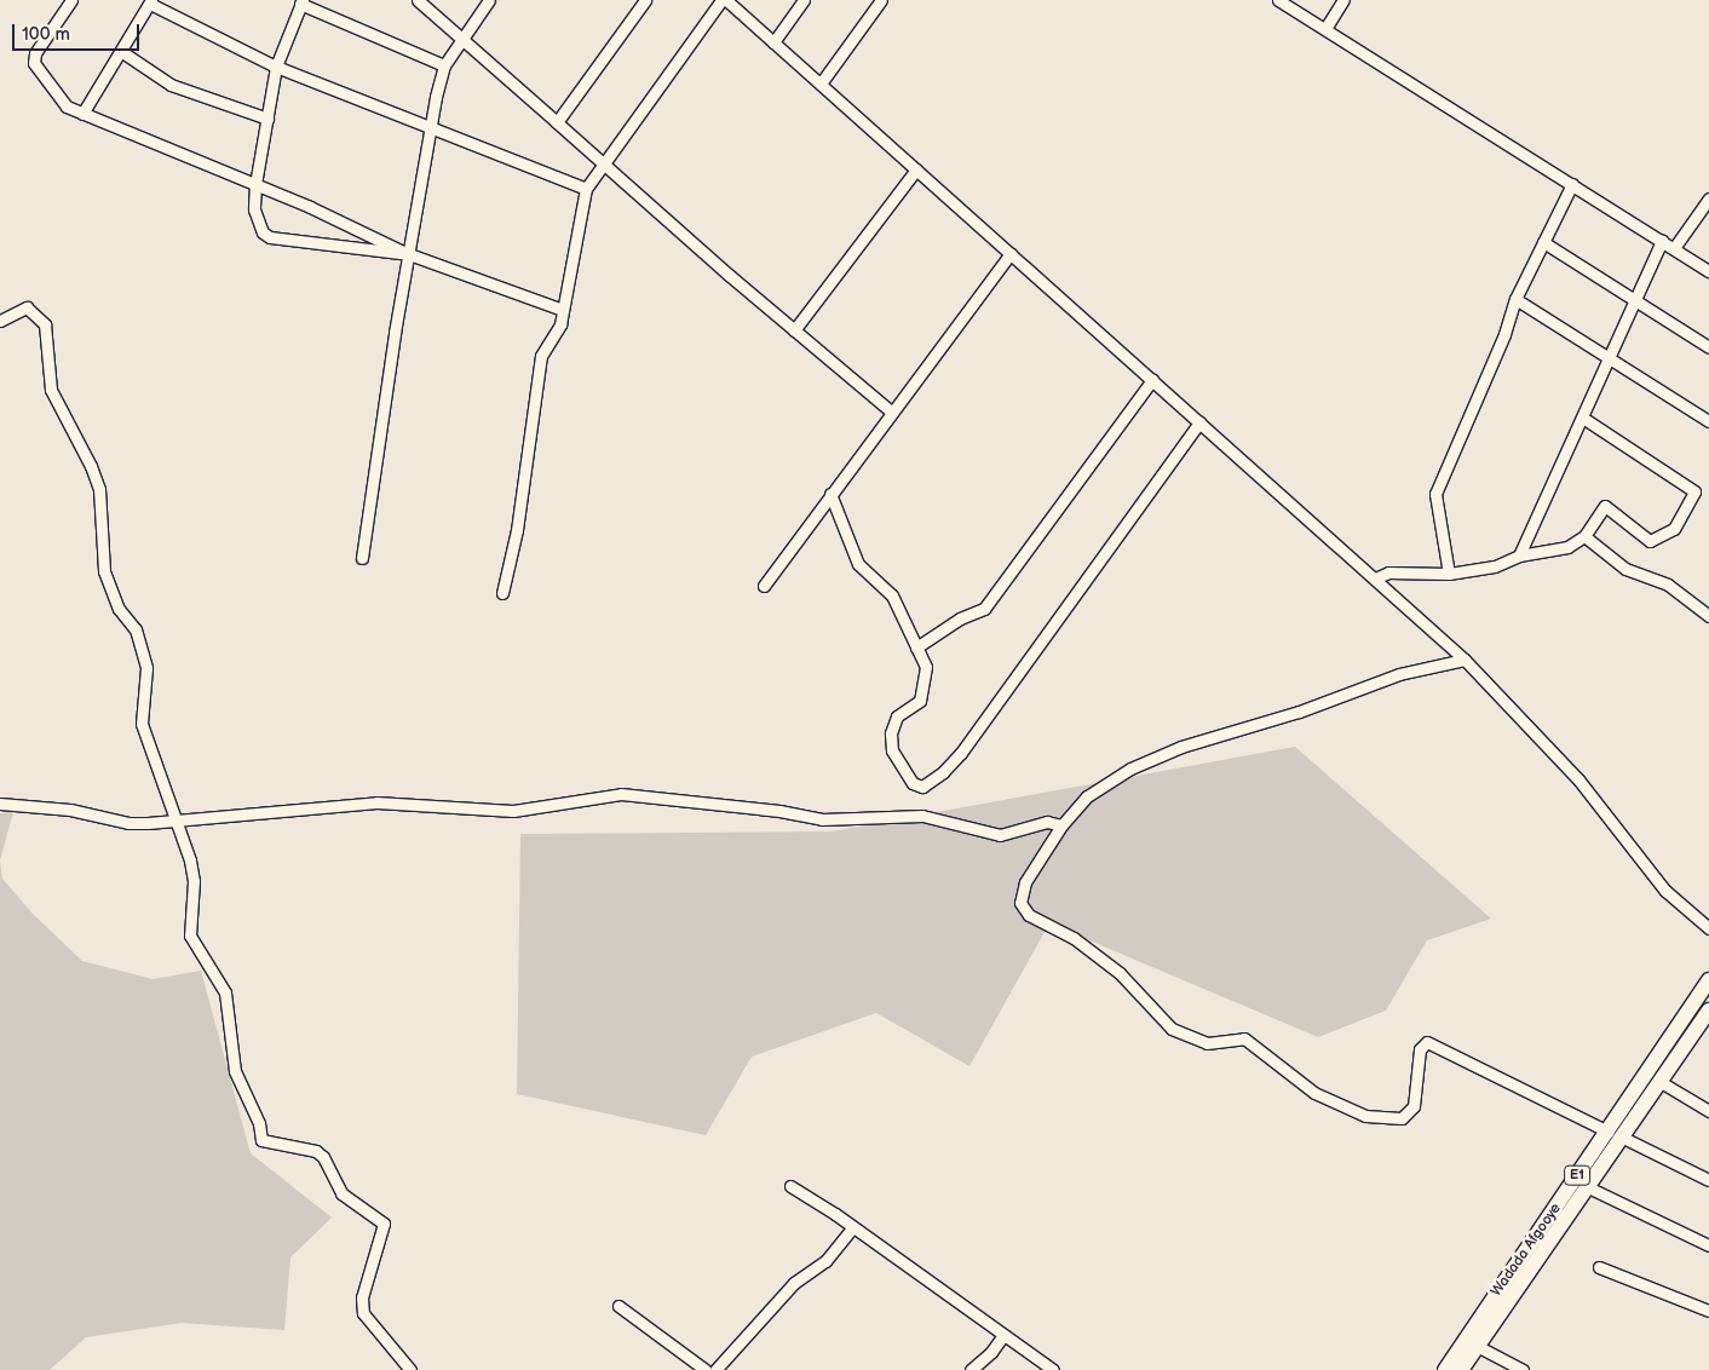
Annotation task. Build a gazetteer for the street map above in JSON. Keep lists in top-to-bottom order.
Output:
{
  "streets": {
    "highway": ["E1", "Wadada Afgooye"]
  },
  "scale_bar": "100 m"
}
